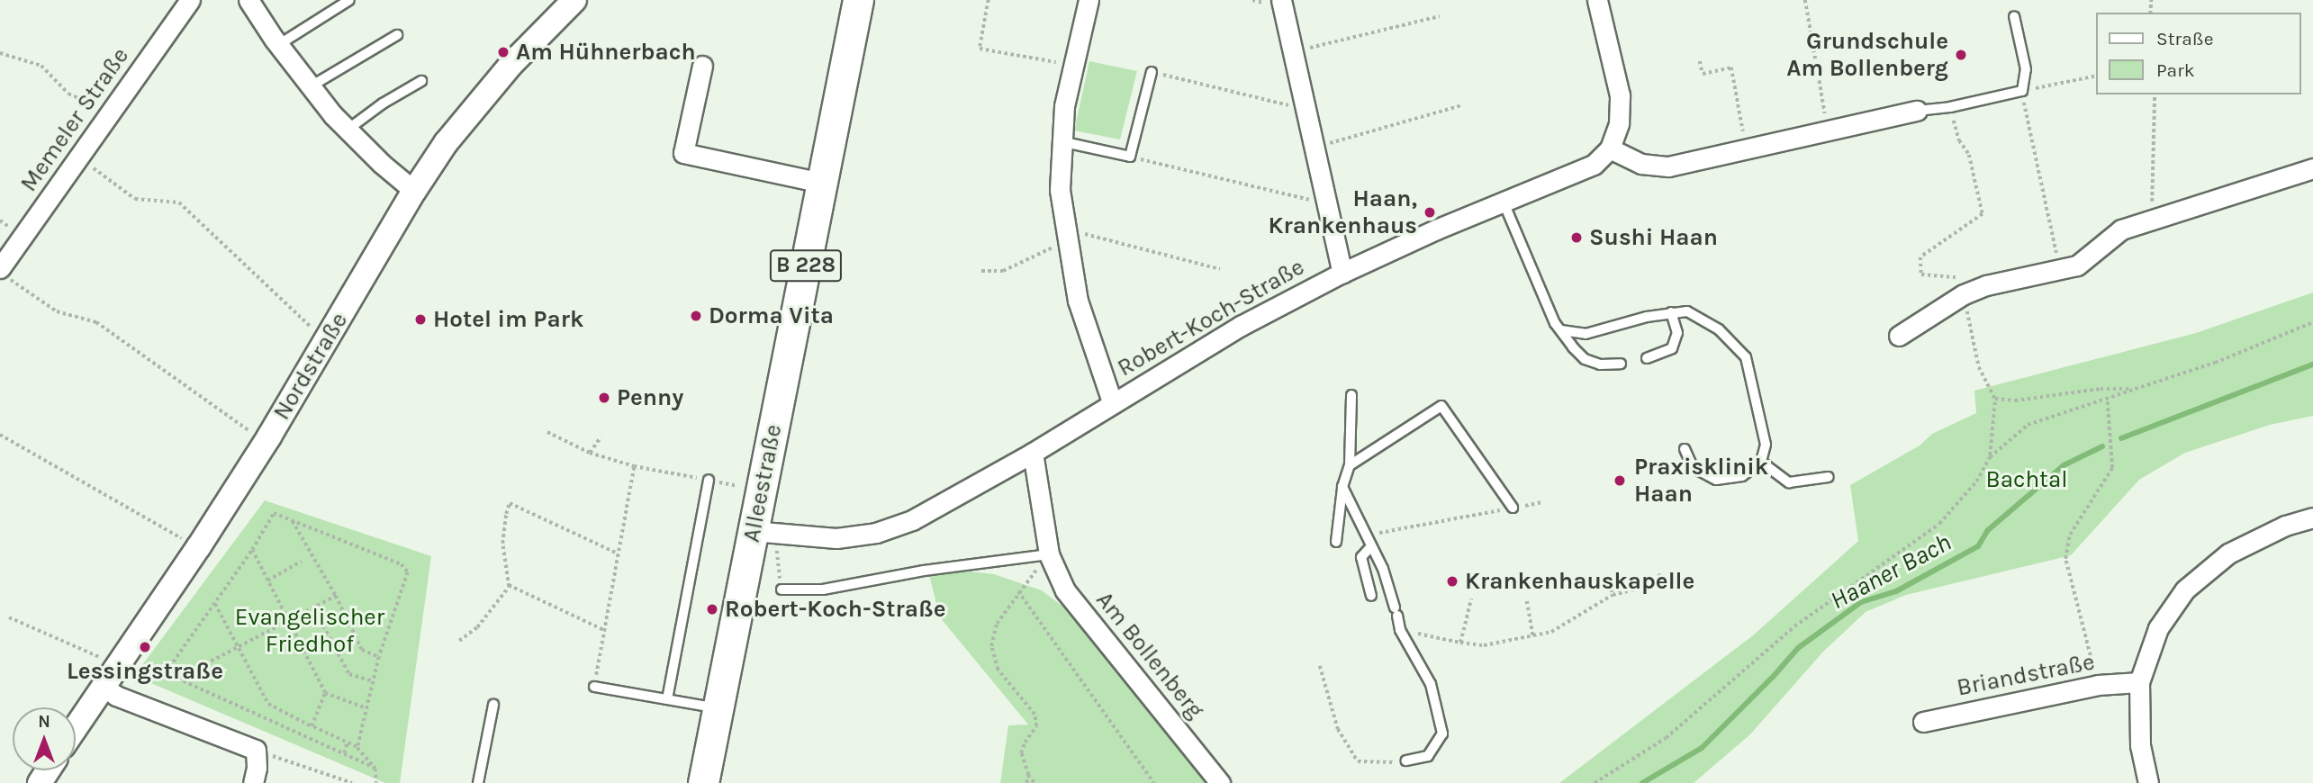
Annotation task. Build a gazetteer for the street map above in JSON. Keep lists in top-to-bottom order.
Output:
{
  "streets": {
    "main road": ["B 228", "Alleestraße"],
    "street": [
      "Memeler Straße",
      "Robert-Koch-Straße",
      "Nordstraße",
      "Am Bollenberg",
      "Briandstraße"
    ]
  },
  "crossings": [
    ["Robert-Koch-Straße", "Alleestraße"],
    ["Robert-Koch-Straße", "Am Bollenberg"]
  ],
  "water": ["Haaner Bach"],
  "parks": ["Bachtal", "Evangelischer Friedhof"],
  "places": [
    "Am Hühnerbach",
    "Grundschule Am Bollenberg",
    "Haan, Krankenhaus",
    "Sushi Haan",
    "Dorma Vita",
    "Hotel im Park",
    "Penny",
    "Praxisklinik Haan",
    "Krankenhauskapelle",
    "Robert-Koch-Straße",
    "Lessingstraße"
  ],
  "legend": ["Straße", "Park"],
  "north": "top"
}
